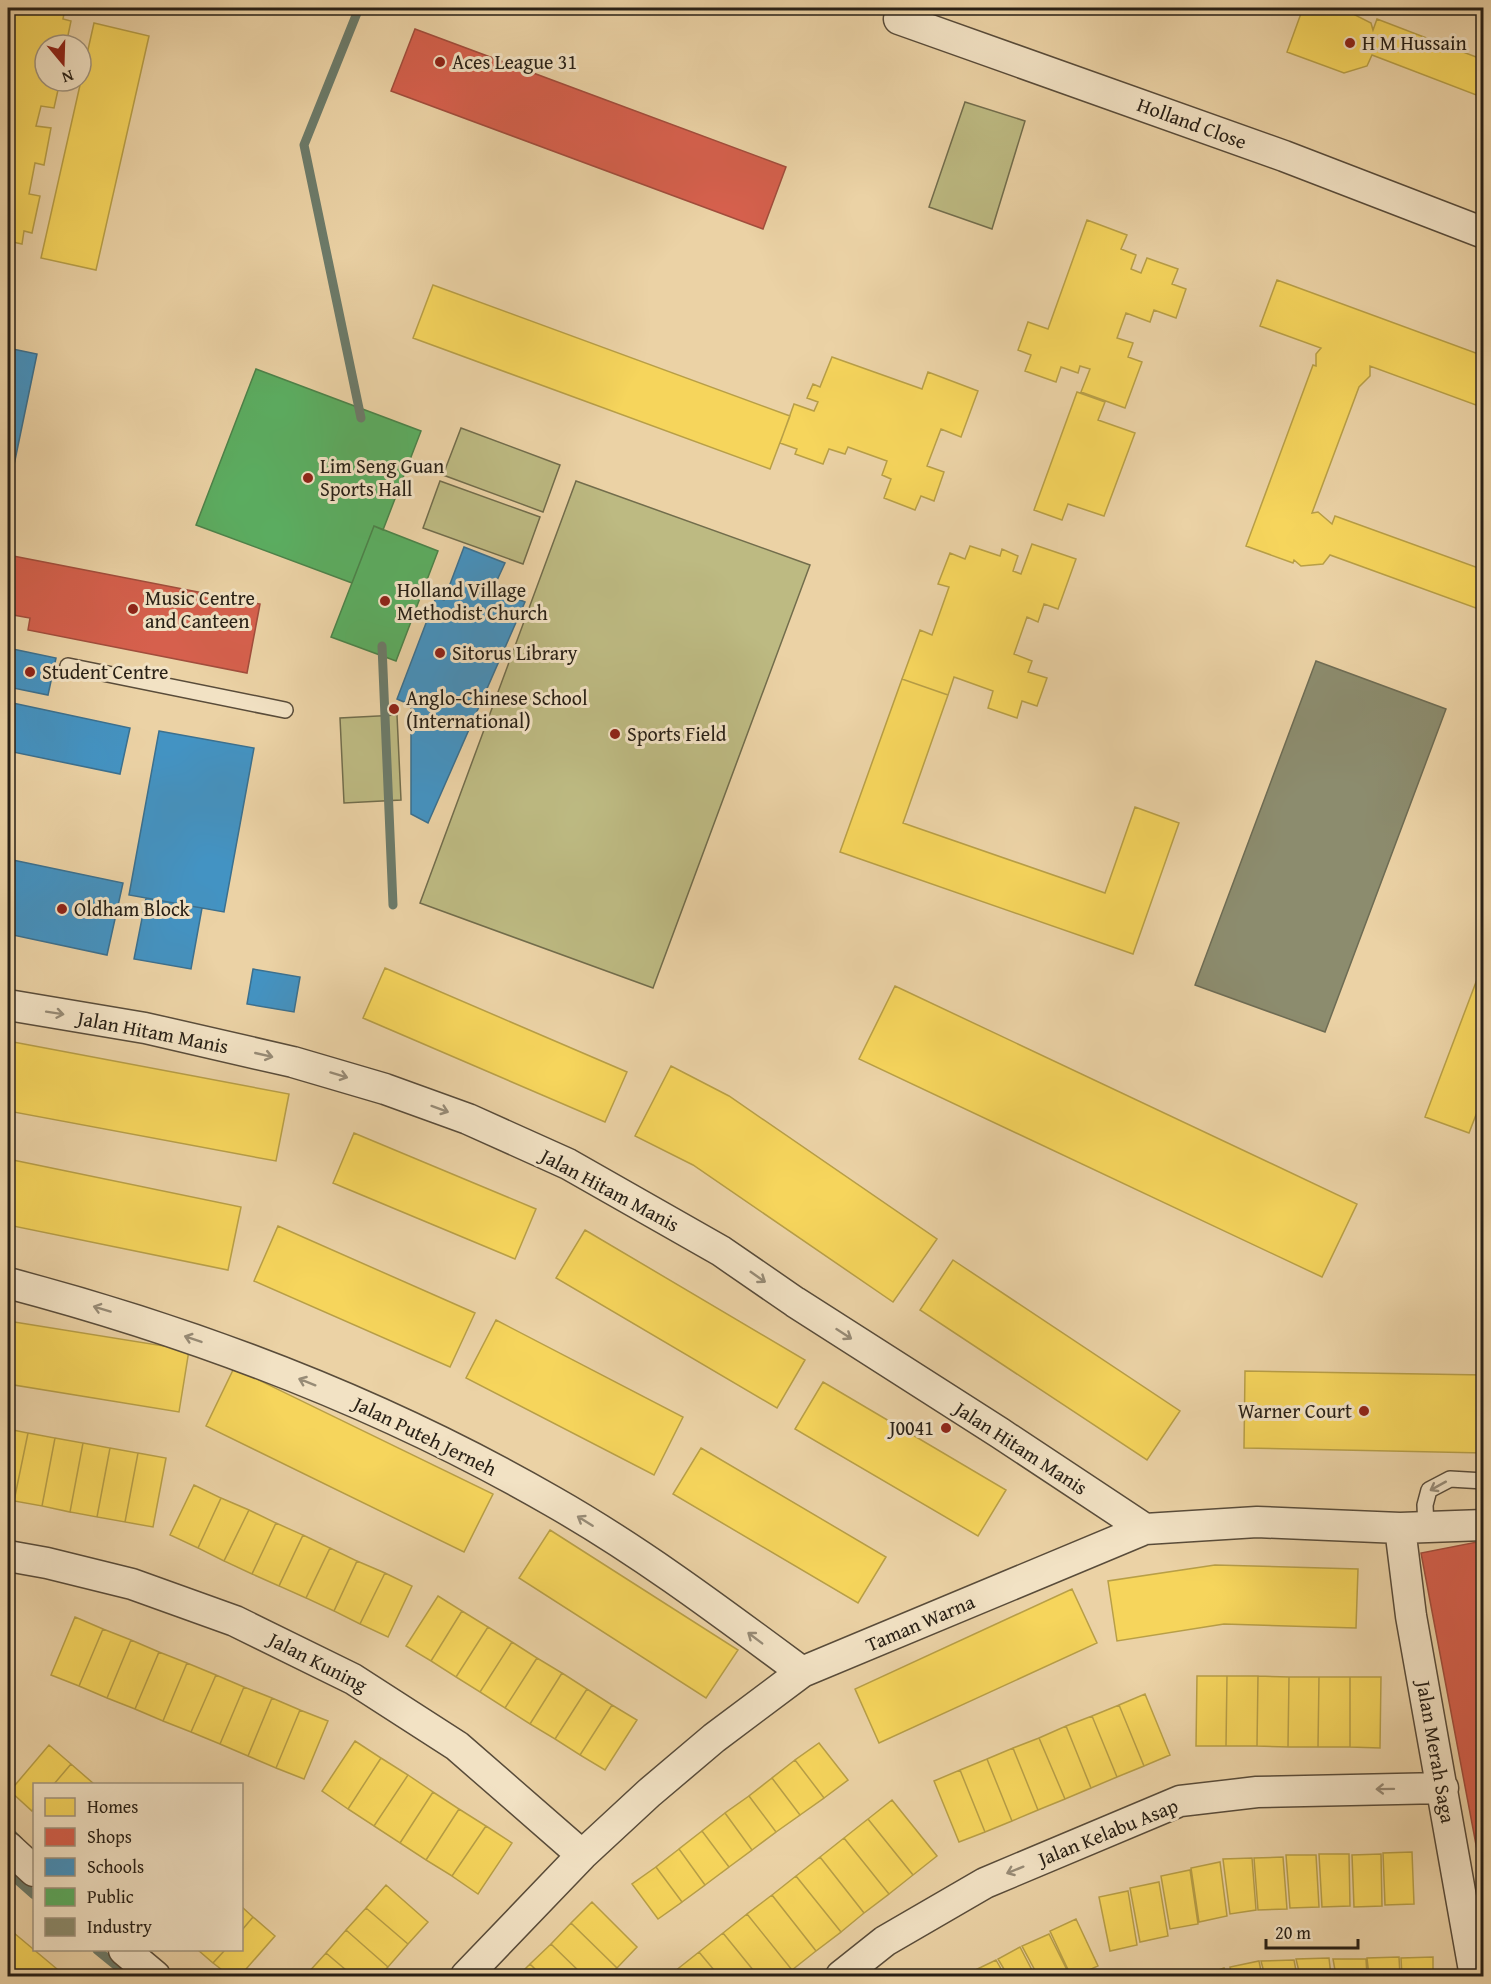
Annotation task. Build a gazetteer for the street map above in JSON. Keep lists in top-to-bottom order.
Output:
{
  "streets": {
    "street": [
      "Holland Close",
      "Jalan Hitam Manis",
      "Jalan Puteh Jerneh",
      "Taman Warna",
      "Jalan Kuning",
      "Jalan Merah Saga",
      "Jalan Kelabu Asap"
    ]
  },
  "crossings": [
    ["Jalan Hitam Manis", "Taman Warna"],
    ["Jalan Puteh Jerneh", "Taman Warna"],
    ["Taman Warna", "Jalan Kuning"],
    ["Taman Warna", "Jalan Merah Saga"],
    ["Jalan Merah Saga", "Jalan Kelabu Asap"]
  ],
  "one_way": ["Jalan Hitam Manis", "Jalan Puteh Jerneh", "Jalan Kelabu Asap"],
  "places": [
    "H M Hussain",
    "Aces League 31",
    "Lim Seng Guan Sports Hall",
    "Holland Village Methodist Church",
    "Music Centre and Canteen",
    "Sitorus Library",
    "Student Centre",
    "Anglo-Chinese School (International)",
    "Sports Field",
    "Oldham Block",
    "Warner Court",
    "J0041"
  ],
  "legend": [
    "Homes",
    "Shops",
    "Schools",
    "Public",
    "Industry"
  ],
  "scale_bar": "20 m",
  "north": "bottom"
}
